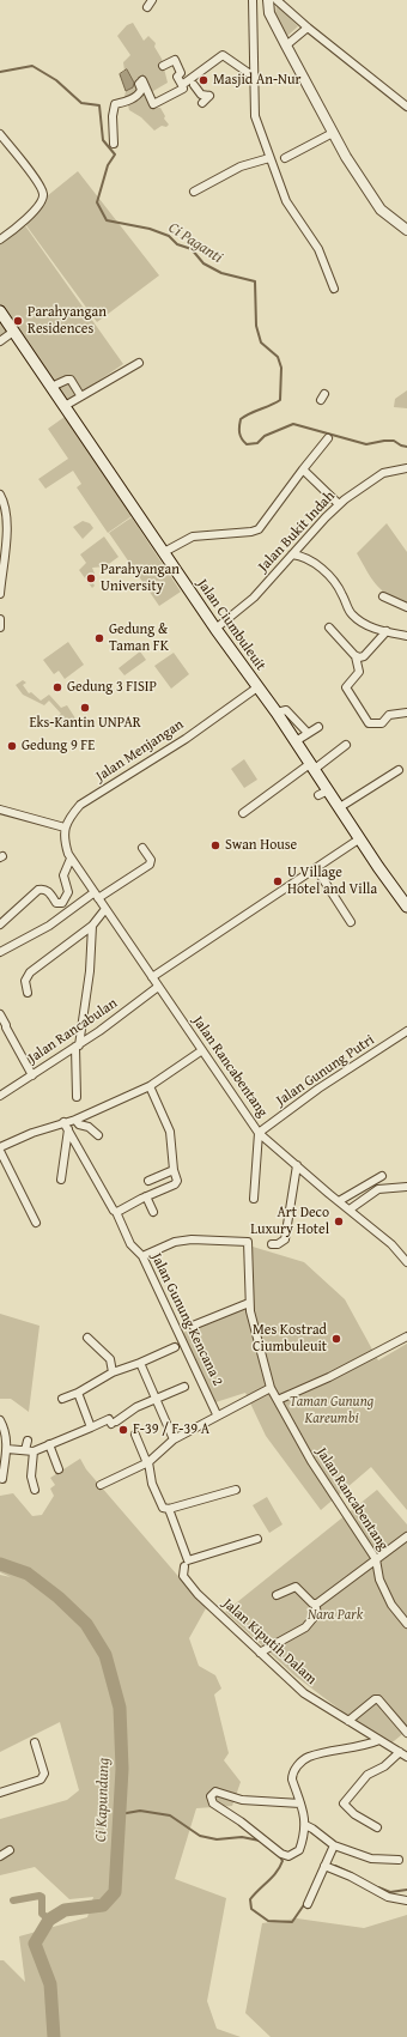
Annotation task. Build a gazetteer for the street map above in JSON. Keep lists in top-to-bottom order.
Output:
{
  "streets": {
    "main road": ["Jalan Ciumbuleuit"],
    "street": [
      "Jalan Bukit Indah",
      "Jalan Menjangan",
      "Jalan Rancabulan",
      "Jalan Rancabentang",
      "Jalan Gunung Putri",
      "Jalan Gunung Kencana 2",
      "Jalan Kiputih Dalam"
    ]
  },
  "crossings": [
    ["Jalan Bukit Indah", "Jalan Ciumbuleuit"],
    ["Jalan Ciumbuleuit", "Jalan Menjangan"],
    ["Jalan Rancabulan", "Jalan Rancabentang"],
    ["Jalan Rancabentang", "Jalan Gunung Putri"],
    ["Jalan Rancabentang", "Jalan Gunung Kencana 2"]
  ],
  "water": ["Ci Paganti", "Ci Kapundung"],
  "parks": ["Taman Gunung Kareumbi", "Nara Park"],
  "places": [
    "Masjid An-Nur",
    "Parahyangan Residences",
    "Parahyangan University",
    "Gedung & Taman FK",
    "Gedung 3 FISIP",
    "Eks-Kantin UNPAR",
    "Gedung 9 FE",
    "Swan House",
    "U Village Hotel and Villa",
    "Art Deco Luxury Hotel",
    "Mes Kostrad Ciumbuleuit",
    "F-39 / F-39 A"
  ]
}
